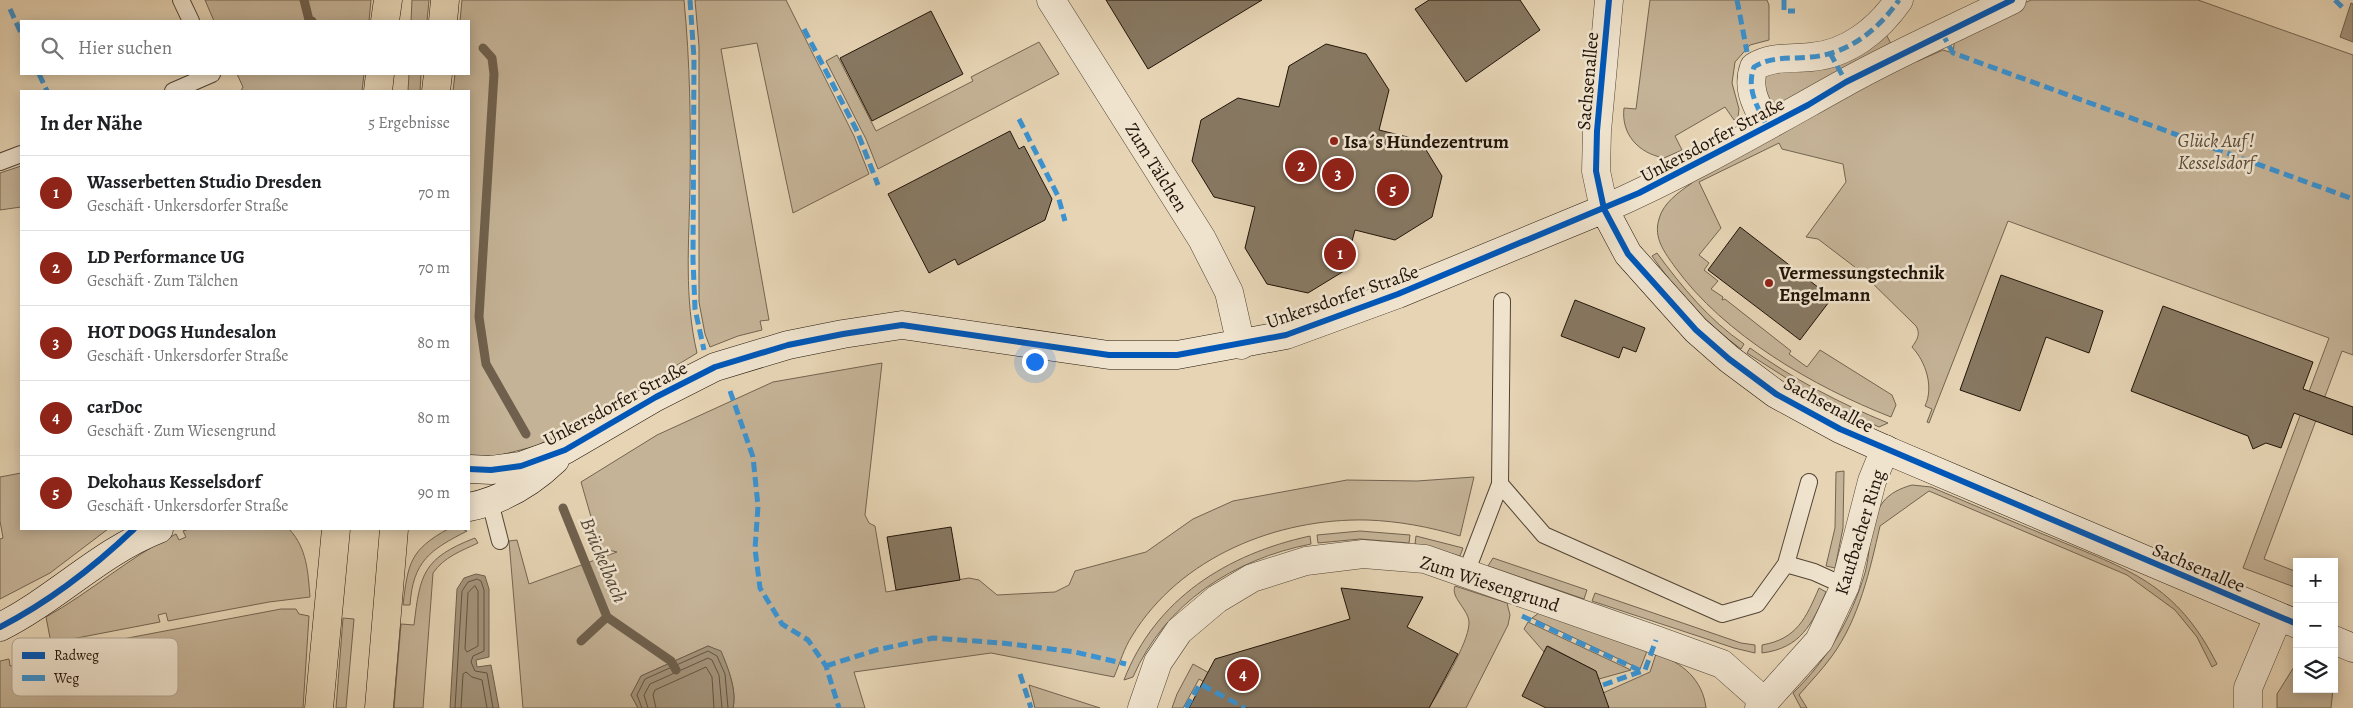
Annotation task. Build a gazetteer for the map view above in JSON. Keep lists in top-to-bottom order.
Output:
{
  "streets": {
    "street": [
      "Sachsenallee",
      "Unkersdorfer Straße",
      "Zum Tälchen",
      "Kaufbacher Ring",
      "Zum Wiesengrund"
    ]
  },
  "crossings": [
    ["Sachsenallee", "Unkersdorfer Straße"],
    ["Sachsenallee", "Kaufbacher Ring"],
    ["Unkersdorfer Straße", "Zum Tälchen"],
    ["Kaufbacher Ring", "Zum Wiesengrund"]
  ],
  "water": ["Brückelbach"],
  "parks": ["Glück Auf ! Kesselsdorf"],
  "places": ["Isa´s Hundezentrum", "Vermessungstechnik Engelmann"],
  "legend": ["Radweg", "Weg"],
  "page": {
    "search": "Hier suchen",
    "heading": ["In der Nähe", "5 Ergebnisse"],
    "pins": [
      "2",
      "3",
      "5",
      "1",
      "4"
    ],
    "list": [
      {
        "mark": "1",
        "name": "Wasserbetten Studio Dresden",
        "note": "Geschäft · Unkersdorfer Straße",
        "value": "70 m"
      },
      {
        "mark": "2",
        "name": "LD Performance UG",
        "note": "Geschäft · Zum Tälchen",
        "value": "70 m"
      },
      {
        "mark": "3",
        "name": "HOT DOGS Hundesalon",
        "note": "Geschäft · Unkersdorfer Straße",
        "value": "80 m"
      },
      {
        "mark": "4",
        "name": "carDoc",
        "note": "Geschäft · Zum Wiesengrund",
        "value": "80 m"
      },
      {
        "mark": "5",
        "name": "Dekohaus Kesselsdorf",
        "note": "Geschäft · Unkersdorfer Straße",
        "value": "90 m"
      }
    ],
    "map_buttons": ["+", "−"]
  }
}
